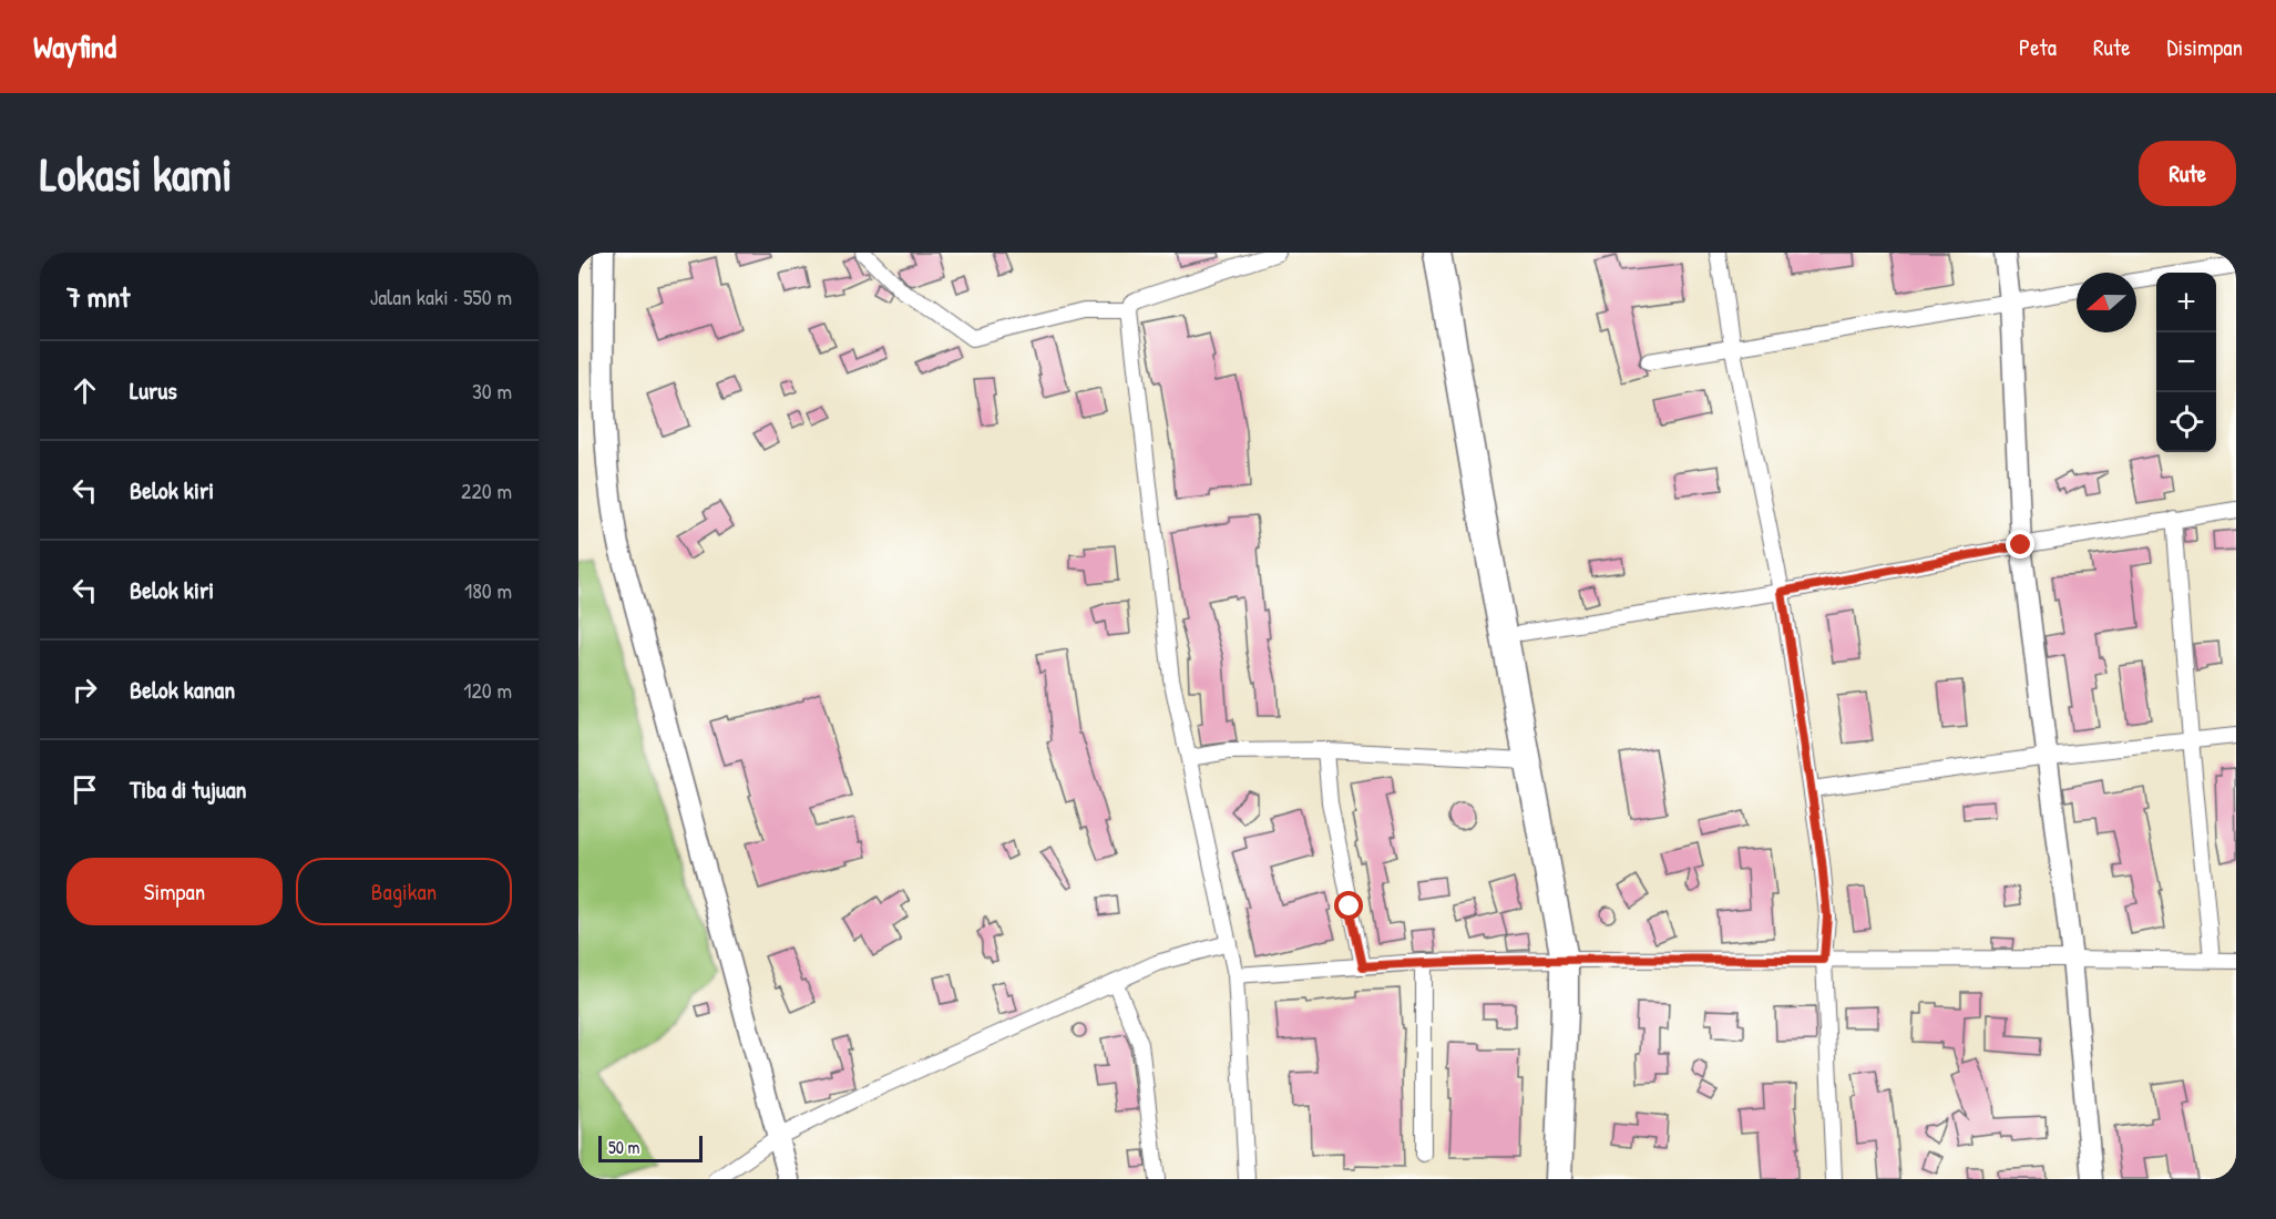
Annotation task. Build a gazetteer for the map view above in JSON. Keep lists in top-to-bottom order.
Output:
{
  "scale_bar": "50 m",
  "north": "left",
  "page": {
    "header": "Wayfind",
    "nav": ["Peta", "Rute", "Disimpan"],
    "buttons": [
      "Rute",
      ["Simpan", "Bagikan"]
    ],
    "title": "Lokasi kami",
    "heading": ["7 mnt", "Jalan kaki · 550 m"],
    "map_buttons": ["+", "−"],
    "list": [
      ["Lurus", "30 m"],
      ["Belok kiri", "220 m"],
      ["Belok kiri", "180 m"],
      ["Belok kanan", "120 m"],
      "Tiba di tujuan"
    ],
    "scale": "50 m"
  }
}
